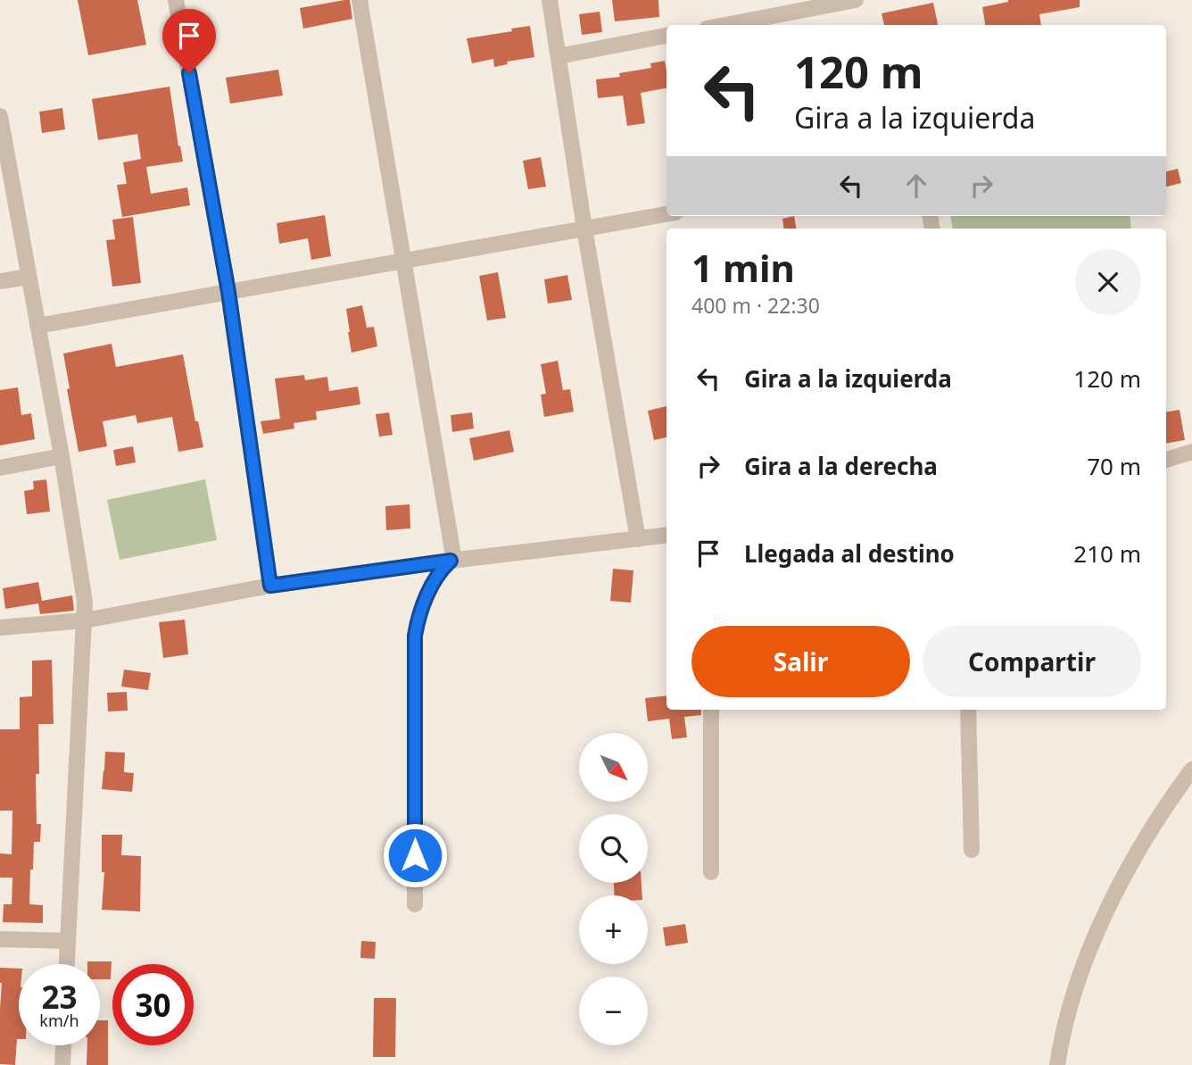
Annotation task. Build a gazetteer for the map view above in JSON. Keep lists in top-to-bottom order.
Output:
{
  "north": "bottom right",
  "page": {
    "turn": ["120 m", "Gira a la izquierda"],
    "heading": ["1 min", "400 m · 22:30"],
    "list": [
      {
        "name": "Gira a la izquierda",
        "value": "120 m"
      },
      {
        "name": "Gira a la derecha",
        "value": "70 m"
      },
      {
        "name": "Llegada al destino",
        "value": "210 m"
      }
    ],
    "buttons": ["Salir", "Compartir"],
    "map_buttons": ["+", "−"],
    "speed": "23 km/h",
    "limit": "30"
  }
}
